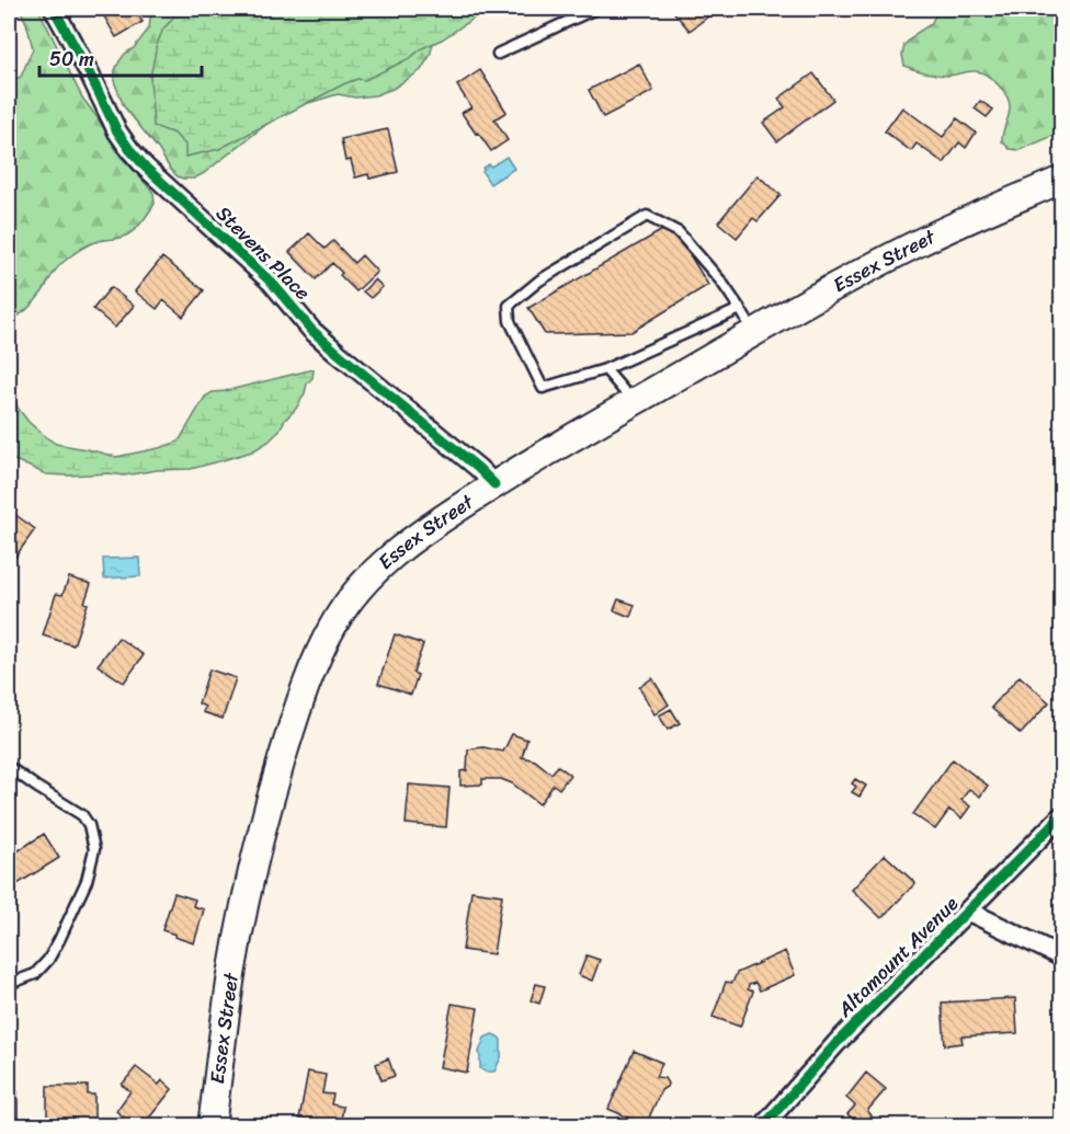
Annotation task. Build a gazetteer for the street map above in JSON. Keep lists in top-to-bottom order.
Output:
{
  "streets": {
    "main road": ["Essex Street"],
    "street": ["Stevens Place", "Altamount Avenue"]
  },
  "crossings": [
    ["Stevens Place", "Essex Street"]
  ],
  "scale_bar": "50 m"
}
